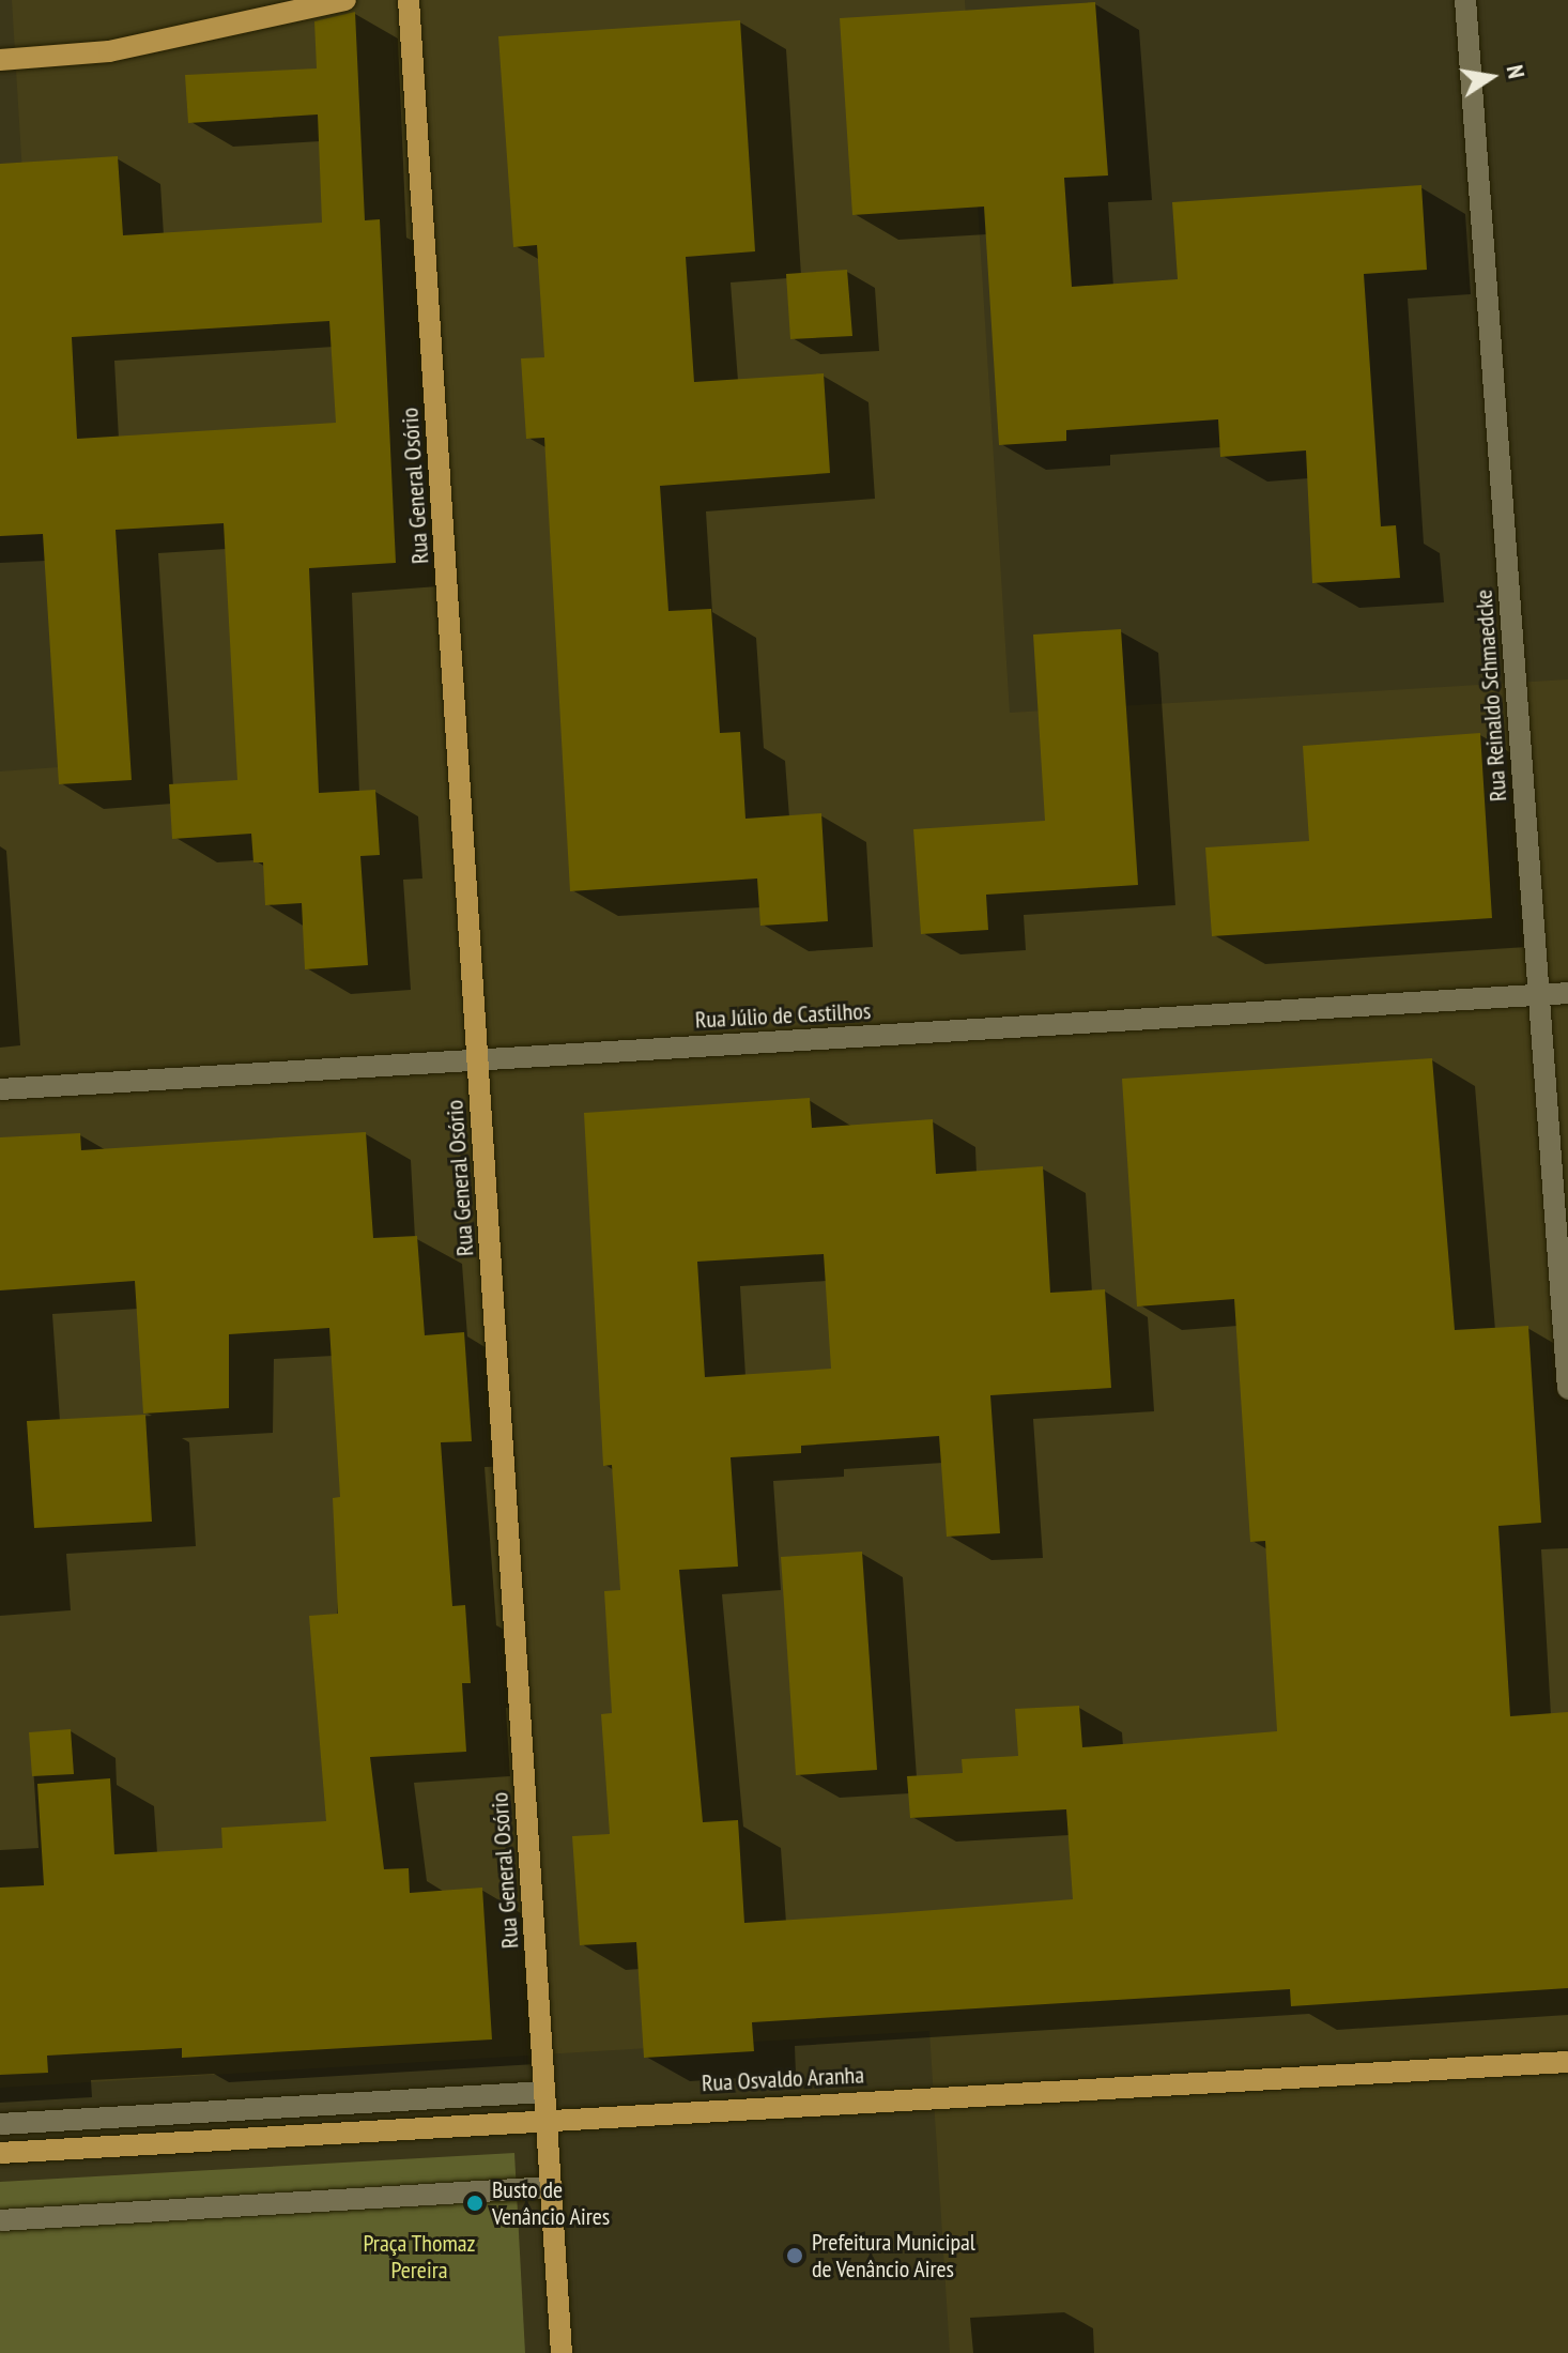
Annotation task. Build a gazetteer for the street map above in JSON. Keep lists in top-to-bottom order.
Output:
{
  "streets": {
    "main road": ["Rua General Osório", "Rua Osvaldo Aranha"],
    "street": ["Rua Reinaldo Schmaedcke", "Rua Júlio de Castilhos"]
  },
  "crossings": [
    ["Rua General Osório", "Rua Júlio de Castilhos"],
    ["Rua General Osório", "Rua Osvaldo Aranha"],
    ["Rua Reinaldo Schmaedcke", "Rua Júlio de Castilhos"]
  ],
  "parks": ["Praça Thomaz Pereira"],
  "places": ["Busto de Venâncio Aires", "Prefeitura Municipal de Venâncio Aires"],
  "north": "right"
}
